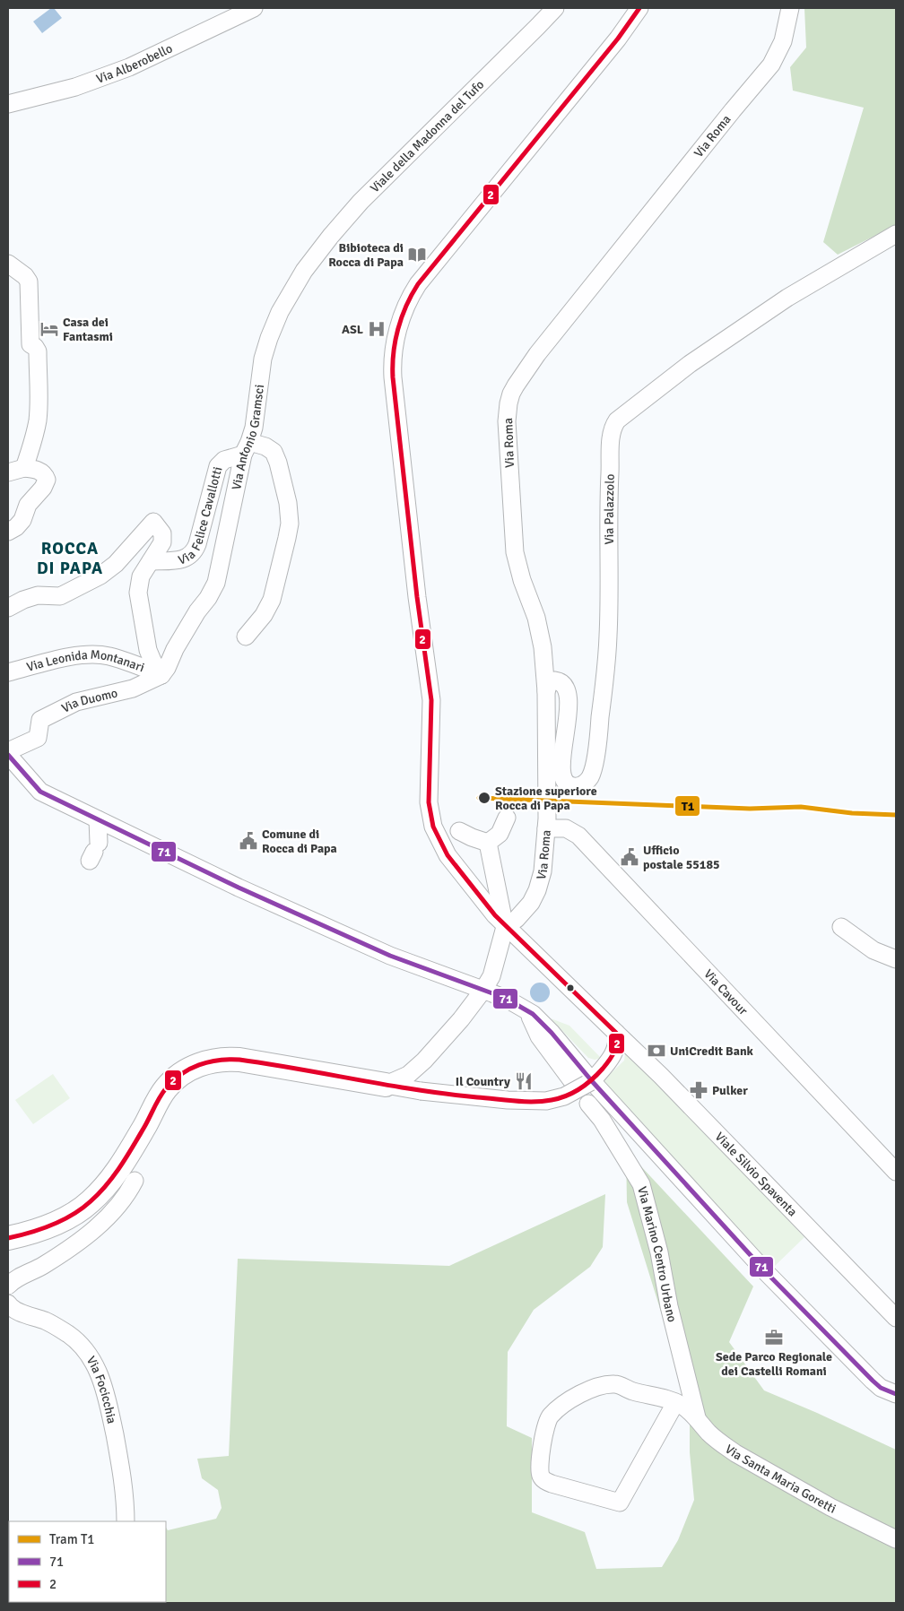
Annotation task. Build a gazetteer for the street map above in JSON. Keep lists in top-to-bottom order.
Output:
{
  "streets": {
    "street": [
      "Via Alberobello",
      "Via Roma",
      "Viale della Madonna del Tufo",
      "Via Antonio Gramsci",
      "Via Palazzolo",
      "Via Felice Cavallotti",
      "Via Leonida Montanari",
      "Via Duomo",
      "Via Cavour",
      "Viale Silvio Spaventa",
      "Via Marino Centro Urbano",
      "Via Focicchia",
      "Via Santa Maria Goretti"
    ]
  },
  "crossings": [
    ["Via Roma", "Via Palazzolo"],
    ["Via Roma", "Via Cavour"],
    ["Via Roma", "Viale Silvio Spaventa"],
    ["Viale della Madonna del Tufo", "Via Antonio Gramsci"],
    ["Via Antonio Gramsci", "Via Felice Cavallotti"],
    ["Via Antonio Gramsci", "Via Leonida Montanari"],
    ["Via Antonio Gramsci", "Via Duomo"],
    ["Via Leonida Montanari", "Via Duomo"],
    ["Via Marino Centro Urbano", "Via Santa Maria Goretti"]
  ],
  "districts": ["ROCCA DI PAPA"],
  "places": {
    "library": ["Bibioteca di Rocca di Papa"],
    "hotel": ["Casa dei Fantasmi"],
    "hospital": ["ASL"],
    "other": ["Stazione superiore Rocca di Papa"],
    "public building": ["Comune di Rocca di Papa", "Ufficio postale 55185"],
    "bank": ["UniCredit Bank"],
    "restaurant": ["Il Country"],
    "pharmacy": ["Pulker"],
    "office": ["Sede Parco Regionale dei Castelli Romani"]
  },
  "lines": ["transit line 2", "transit line 71", "tram line T1"],
  "legend": ["Tram T1", "71", "2"]
}
